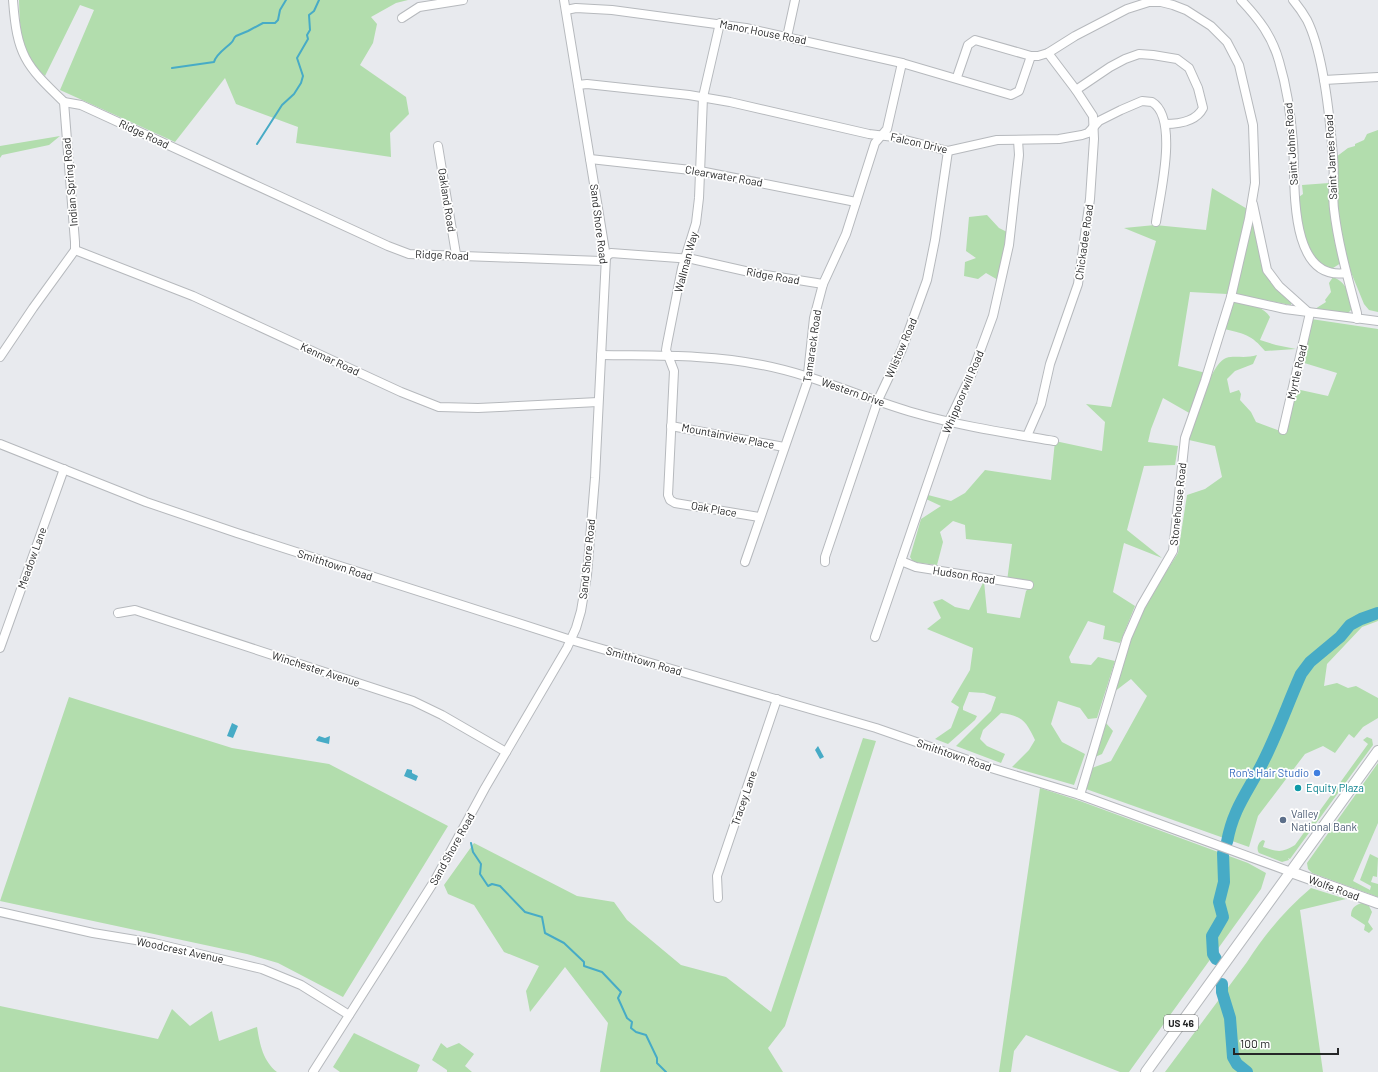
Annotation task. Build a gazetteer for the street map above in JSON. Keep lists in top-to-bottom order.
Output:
{
  "streets": {
    "main road": ["Wolfe Road", "US 46"],
    "street": [
      "Manor House Road",
      "Ridge Road",
      "Falcon Drive",
      "Saint Johns Road",
      "Saint James Road",
      "Clearwater Road",
      "Indian Spring Road",
      "Oakland Road",
      "Sand Shore Road",
      "Chickadee Road",
      "Wallman Way",
      "Tamarack Road",
      "Wilstow Road",
      "Kenmar Road",
      "Myrtle Road",
      "Western Drive",
      "Whippoorwill Road",
      "Mountainview Place",
      "Stonehouse Road",
      "Oak Place",
      "Meadow Lane",
      "Smithtown Road",
      "Hudson Road",
      "Winchester Avenue",
      "Tracey Lane",
      "Woodcrest Avenue"
    ]
  },
  "crossings": [
    ["Manor House Road", "Sand Shore Road"],
    ["Manor House Road", "Wallman Way"],
    ["Manor House Road", "Tamarack Road"],
    ["Ridge Road", "Indian Spring Road"],
    ["Ridge Road", "Oakland Road"],
    ["Ridge Road", "Sand Shore Road"],
    ["Ridge Road", "Wallman Way"],
    ["Ridge Road", "Tamarack Road"],
    ["Falcon Drive", "Sand Shore Road"],
    ["Falcon Drive", "Chickadee Road"],
    ["Falcon Drive", "Wallman Way"],
    ["Falcon Drive", "Tamarack Road"],
    ["Falcon Drive", "Wilstow Road"],
    ["Falcon Drive", "Whippoorwill Road"],
    ["Saint Johns Road", "Saint James Road"],
    ["Clearwater Road", "Sand Shore Road"],
    ["Clearwater Road", "Wallman Way"],
    ["Clearwater Road", "Tamarack Road"],
    ["Indian Spring Road", "Kenmar Road"],
    ["Sand Shore Road", "Kenmar Road"],
    ["Sand Shore Road", "Western Drive"],
    ["Sand Shore Road", "Smithtown Road"],
    ["Sand Shore Road", "Winchester Avenue"],
    ["Sand Shore Road", "Woodcrest Avenue"],
    ["Chickadee Road", "Western Drive"],
    ["Wallman Way", "Western Drive"],
    ["Wallman Way", "Mountainview Place"],
    ["Wallman Way", "Oak Place"],
    ["Tamarack Road", "Western Drive"],
    ["Tamarack Road", "Mountainview Place"],
    ["Tamarack Road", "Oak Place"],
    ["Wilstow Road", "Western Drive"],
    ["Western Drive", "Whippoorwill Road"],
    ["Whippoorwill Road", "Hudson Road"],
    ["Stonehouse Road", "Smithtown Road"],
    ["Meadow Lane", "Smithtown Road"],
    ["Smithtown Road", "Tracey Lane"],
    ["Smithtown Road", "Wolfe Road"],
    ["Smithtown Road", "US 46"],
    ["Wolfe Road", "US 46"]
  ],
  "places": ["Ron's Hair Studio", "Equity Plaza", "Valley National Bank"],
  "scale_bar": "100 m"
}
